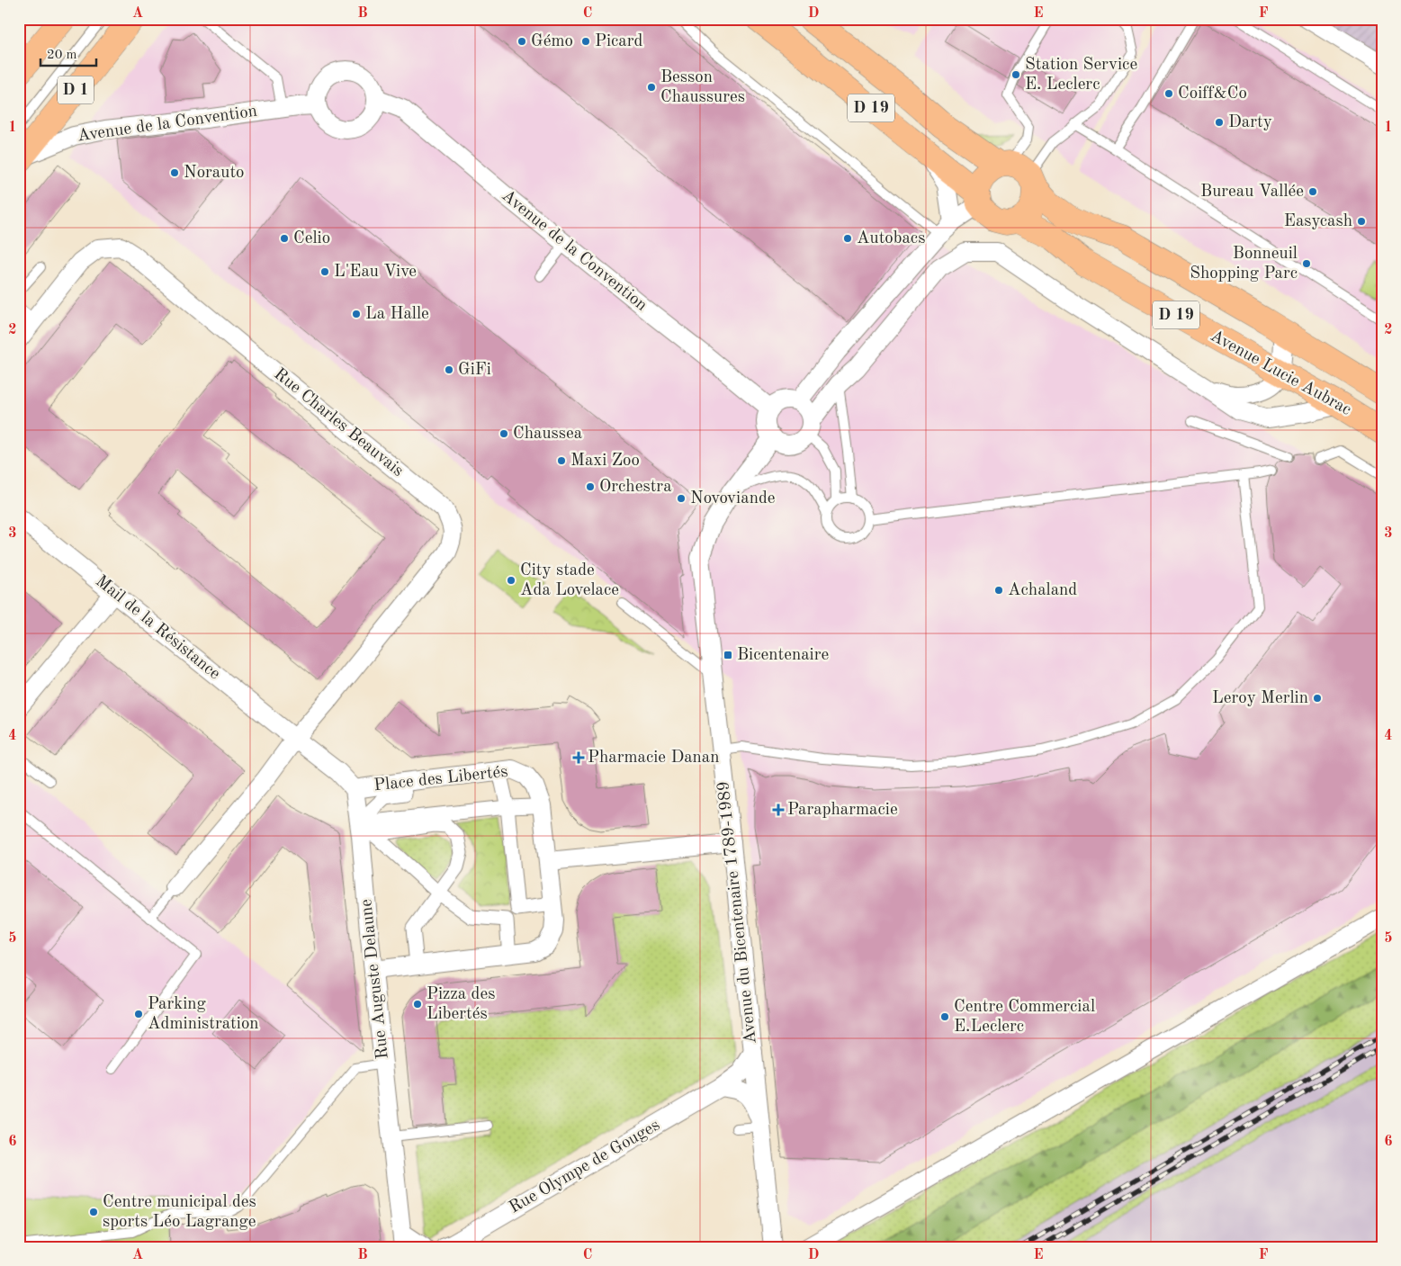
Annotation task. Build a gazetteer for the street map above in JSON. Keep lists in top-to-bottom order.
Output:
{
  "streets": {
    "main road": ["D 1", "D 19", "Avenue Lucie Aubrac"],
    "street": [
      "Avenue de la Convention",
      "Rue Charles Beauvais",
      "Mail de la Résistance",
      "Place des Libertés",
      "Avenue du Bicentenaire 1789-1989",
      "Rue Auguste Delaune",
      "Rue Olympe de Gouges"
    ]
  },
  "crossings": [
    ["D 1", "Avenue de la Convention"],
    ["Avenue de la Convention", "Avenue du Bicentenaire 1789-1989"],
    ["Rue Charles Beauvais", "Mail de la Résistance"],
    ["Place des Libertés", "Rue Auguste Delaune"],
    ["Avenue du Bicentenaire 1789-1989", "Rue Olympe de Gouges"]
  ],
  "places": {
    "other": [
      "Gémo",
      "Picard",
      "Station Service E. Leclerc",
      "Besson Chaussures",
      "Coiff&Co",
      "Darty",
      "Norauto",
      "Bureau Vallée",
      "Easycash",
      "Celio",
      "Autobacs",
      "Bonneuil Shopping Parc",
      "L'Eau Vive",
      "La Halle",
      "GiFi",
      "Chaussea",
      "Maxi Zoo",
      "Orchestra",
      "Novoviande",
      "City stade Ada Lovelace",
      "Achaland",
      "Leroy Merlin",
      "Pizza des Libertés",
      "Parking Administration",
      "Centre Commercial E.Leclerc",
      "Centre municipal des sports Léo Lagrange"
    ],
    "transit": ["Bicentenaire"],
    "health": ["Pharmacie Danan", "Parapharmacie"]
  },
  "scale_bar": "20 m",
  "grid": {
    "columns": [
      "A",
      "B",
      "C",
      "D",
      "E",
      "F"
    ],
    "rows": [
      "1",
      "2",
      "3",
      "4",
      "5",
      "6"
    ]
  }
}
